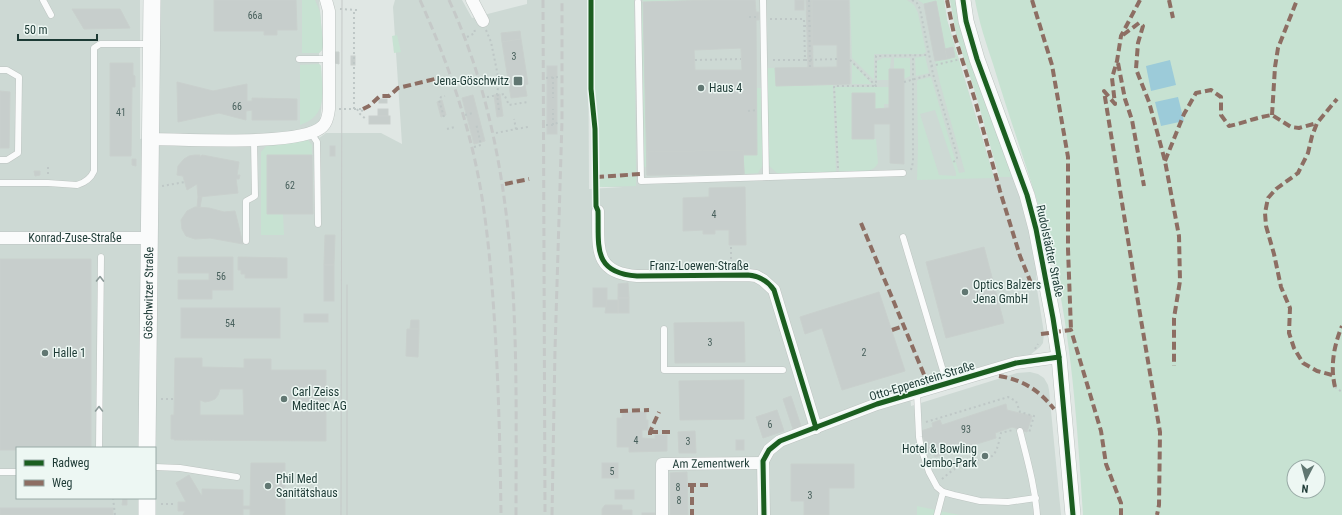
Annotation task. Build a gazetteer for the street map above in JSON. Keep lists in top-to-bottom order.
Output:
{
  "streets": {
    "main road": ["Göschwitzer Straße"],
    "street": [
      "Konrad-Zuse-Straße",
      "Rudolstädter Straße",
      "Franz-Loewen-Straße",
      "Otto-Eppenstein-Straße",
      "Am Zementwerk"
    ]
  },
  "crossings": [
    ["Konrad-Zuse-Straße", "Göschwitzer Straße"],
    ["Rudolstädter Straße", "Otto-Eppenstein-Straße"],
    ["Franz-Loewen-Straße", "Otto-Eppenstein-Straße"],
    ["Otto-Eppenstein-Straße", "Am Zementwerk"]
  ],
  "places": {
    "transit": ["Jena-Göschwitz"],
    "other": [
      "Haus 4",
      "Optics Balzers Jena GmbH",
      "Halle 1",
      "Carl Zeiss Meditec AG",
      "Hotel & Bowling Jembo-Park",
      "Phil Med Sanitätshaus"
    ]
  },
  "house_numbers": [
    "66a",
    "3",
    "66",
    "41",
    "62",
    "4",
    "56",
    "54",
    "3",
    "2",
    "6",
    "93",
    "4",
    "3",
    "5",
    "8",
    "3",
    "8"
  ],
  "legend": ["Radweg", "Weg"],
  "scale_bar": "50 m",
  "north": "bottom"
}
